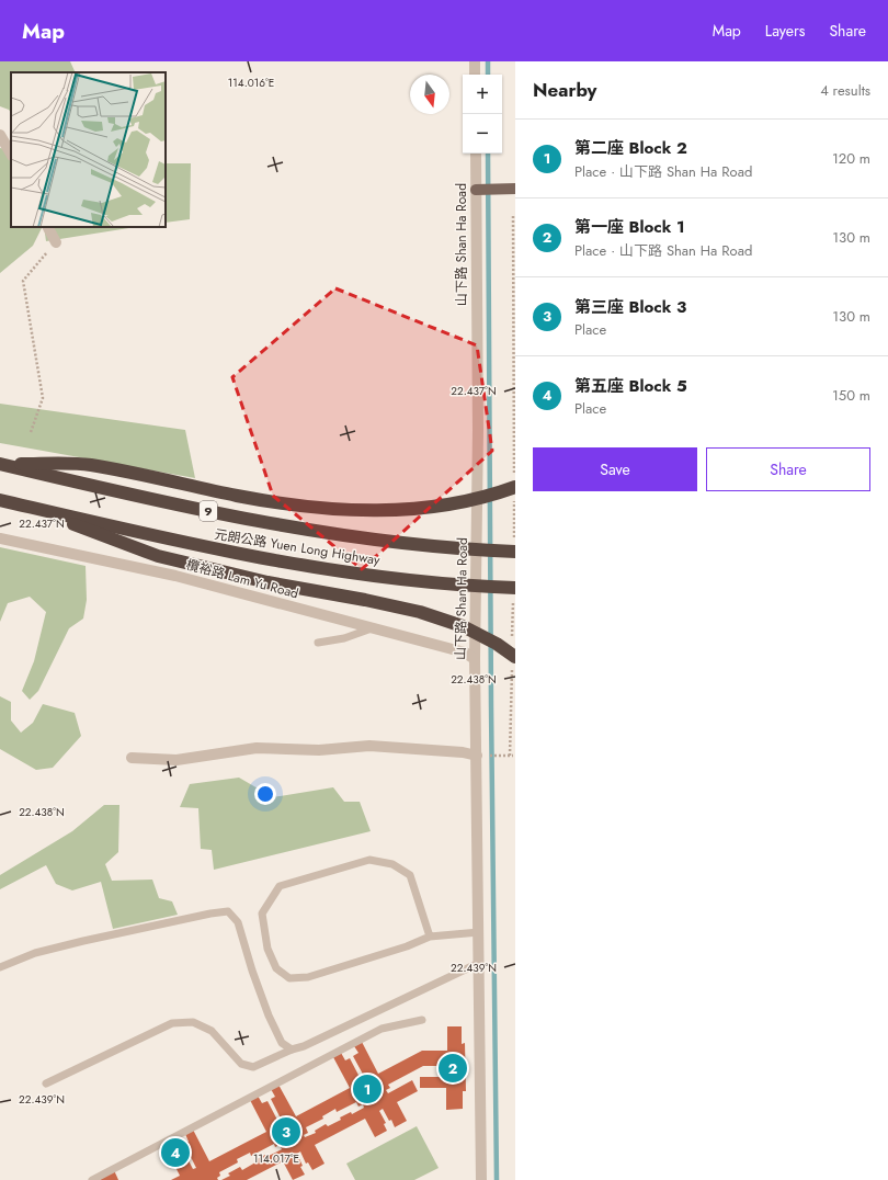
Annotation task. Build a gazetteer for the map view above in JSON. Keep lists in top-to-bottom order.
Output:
{
  "streets": {
    "highway": ["9", "元朗公路 Yuen Long Highway"],
    "street": ["山下路 Shan Ha Road", "欖裕路 Lam Yu Road"]
  },
  "crossings": [
    ["山下路 Shan Ha Road", "欖裕路 Lam Yu Road"]
  ],
  "north": "bottom",
  "page": {
    "header": "Map",
    "nav": ["Map", "Layers", "Share"],
    "heading": ["Nearby", "4 results"],
    "map_buttons": ["+", "−"],
    "list": [
      {
        "mark": "1",
        "name": "第二座 Block 2",
        "note": "Place · 山下路 Shan Ha Road",
        "value": "120 m"
      },
      {
        "mark": "2",
        "name": "第一座 Block 1",
        "note": "Place · 山下路 Shan Ha Road",
        "value": "130 m"
      },
      {
        "mark": "3",
        "name": "第三座 Block 3",
        "note": "Place",
        "value": "130 m"
      },
      {
        "mark": "4",
        "name": "第五座 Block 5",
        "note": "Place",
        "value": "150 m"
      }
    ],
    "buttons": ["Save", "Share"],
    "pins": [
      "2",
      "1",
      "3",
      "4"
    ]
  },
  "coordinates": [
    "114.016°E",
    "22.437°N",
    "22.438°N",
    "22.439°N",
    "114.017°E"
  ]
}
